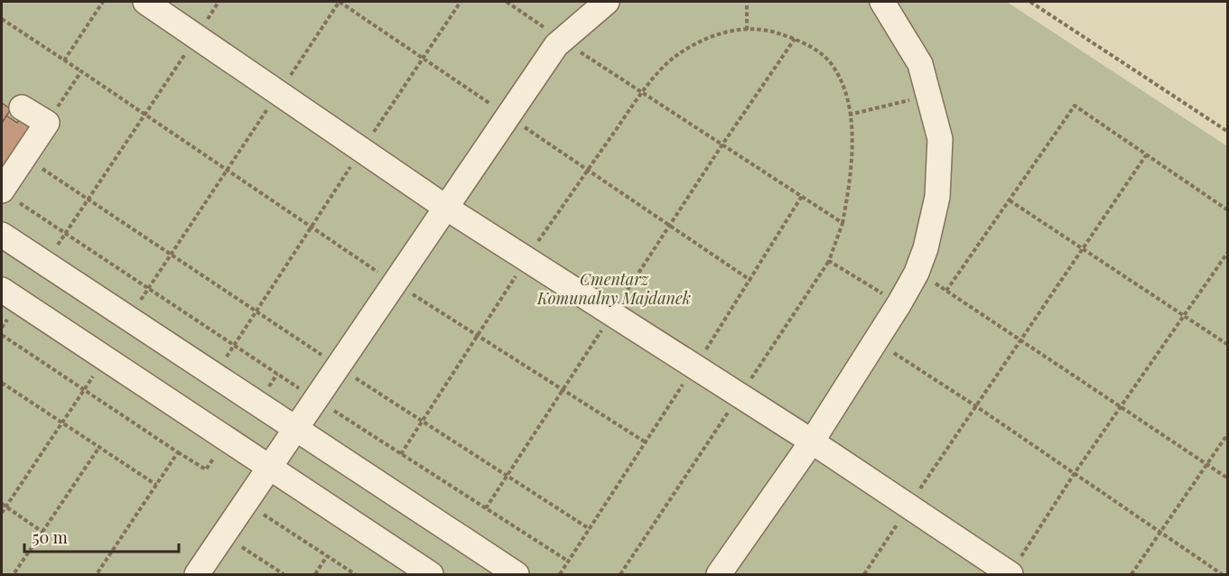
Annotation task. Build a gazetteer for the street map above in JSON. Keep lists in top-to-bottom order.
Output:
{
  "parks": ["Cmentarz Komunalny Majdanek"],
  "scale_bar": "50 m"
}
